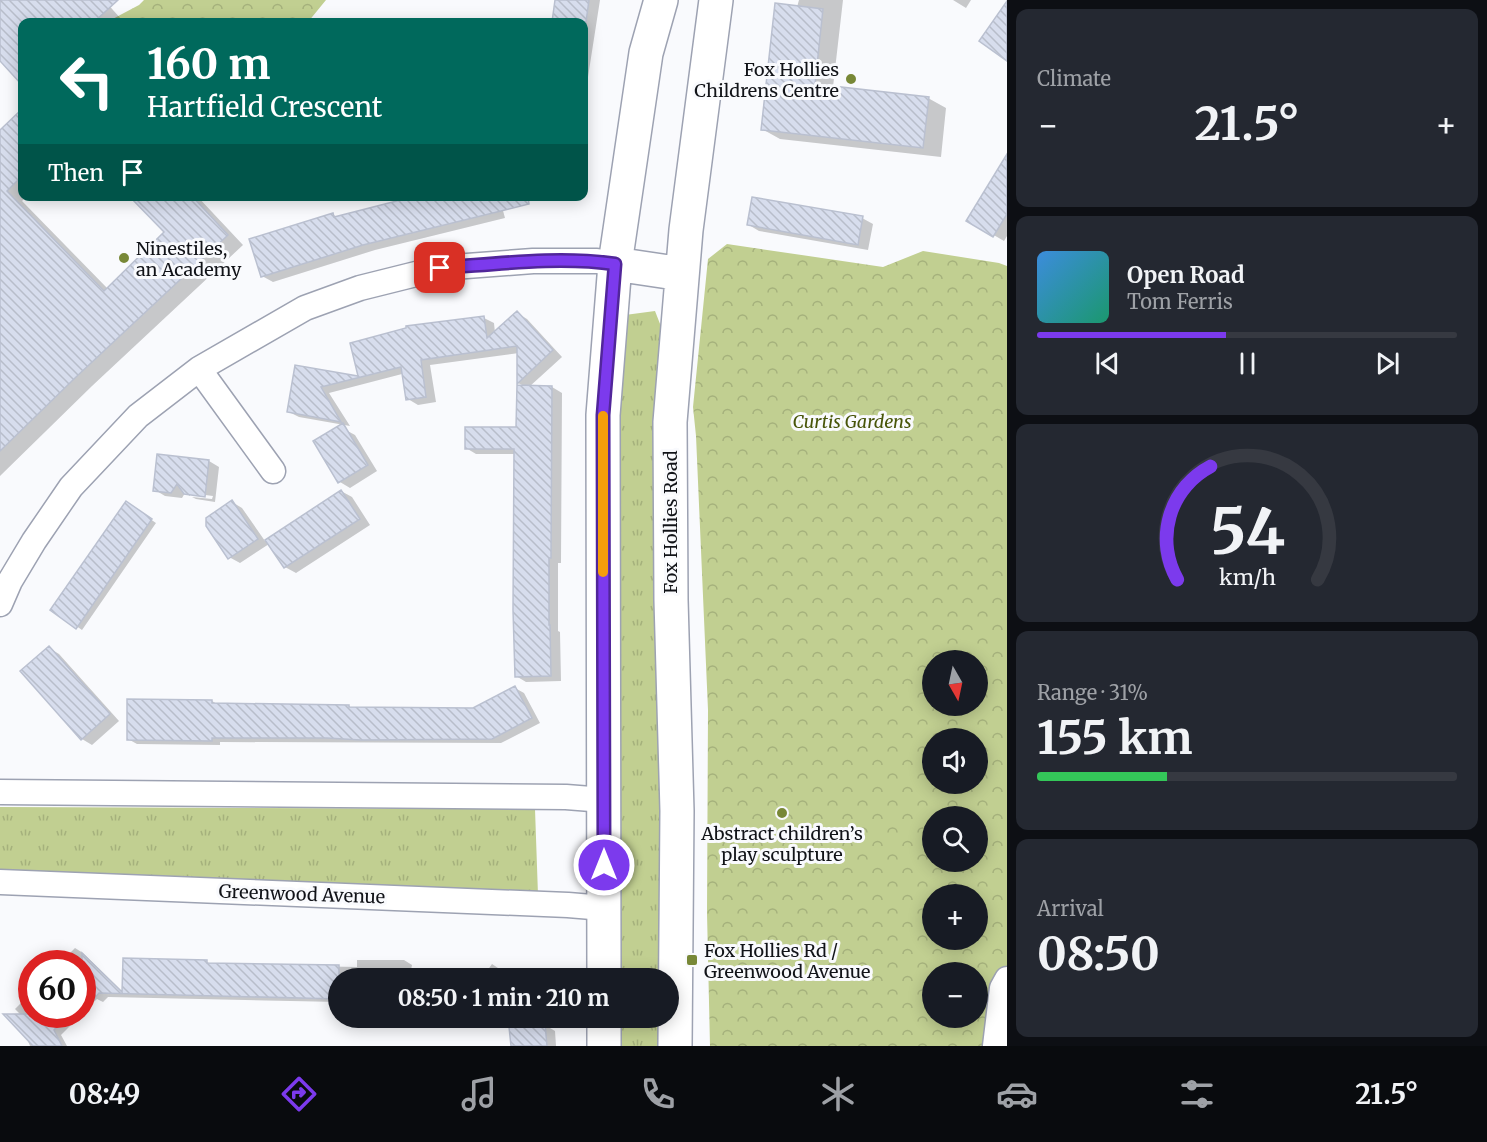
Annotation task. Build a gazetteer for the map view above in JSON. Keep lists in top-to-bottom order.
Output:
{
  "streets": {
    "main road": ["Fox Hollies Road"],
    "street": ["Greenwood Avenue"]
  },
  "parks": ["Curtis Gardens"],
  "places": {
    "other": ["Fox Hollies Childrens Centre", "Ninestiles, an Academy", "Abstract children’s play sculpture"],
    "transit": ["Fox Hollies Rd / Greenwood Avenue"]
  },
  "north": "bottom",
  "page": {
    "tile": [
      "Climate",
      ["Range · 31%", "155 km"],
      ["Arrival", "08:50"]
    ],
    "turn": ["160 m", "Hartfield Crescent"],
    "heat": ["−", "21.5°", "+"],
    "then": "Then",
    "song": ["Open Road", "Tom Ferris"],
    "map_buttons": ["+", "−"],
    "limit": "60",
    "trip": "08:50 · 1 min · 210 m",
    "tabs": ["08:49", "21.5°"],
    "gauge": ["54", "km/h"]
  }
}
